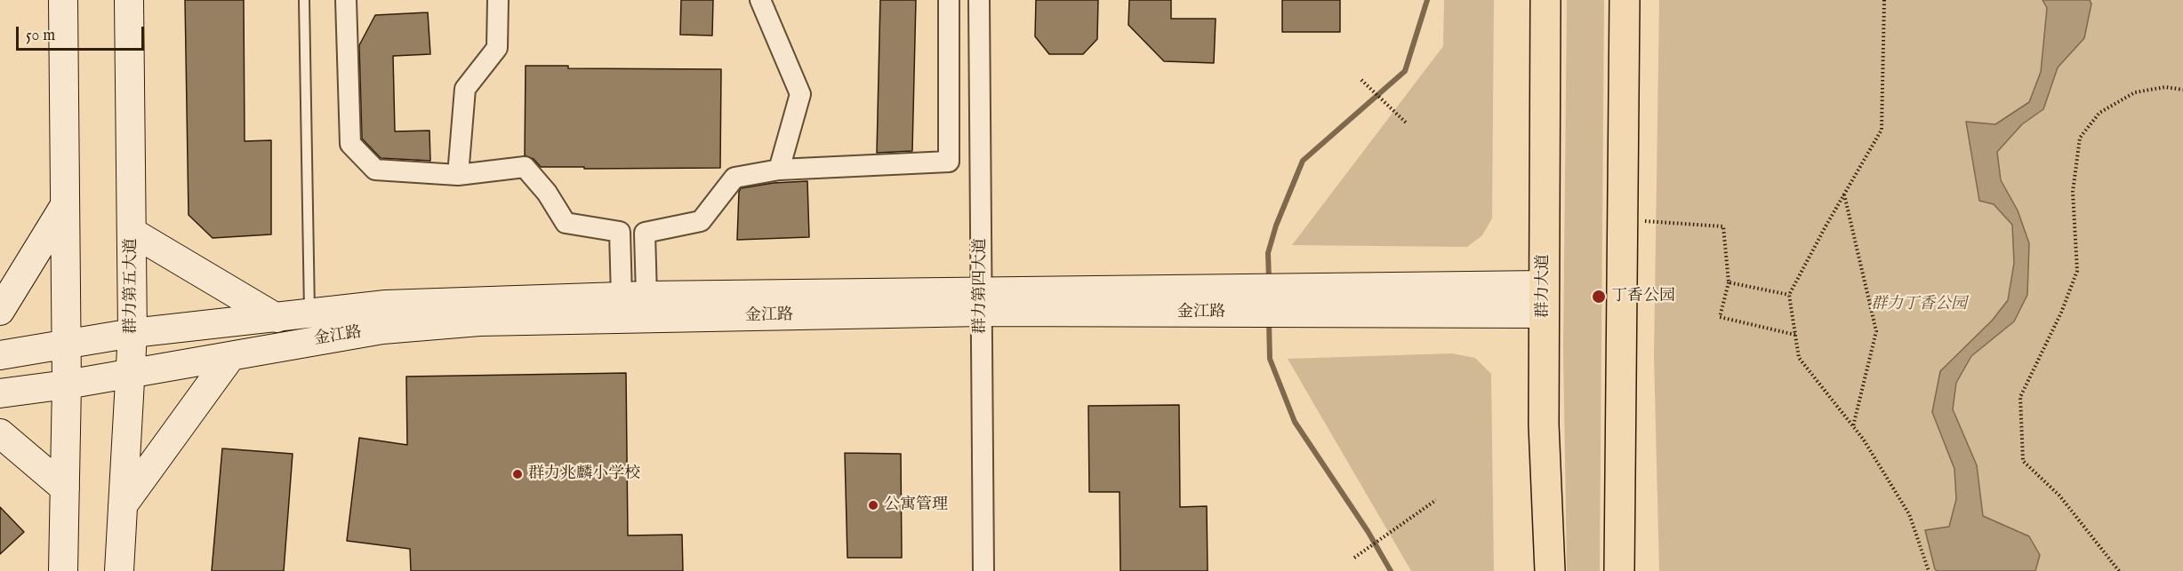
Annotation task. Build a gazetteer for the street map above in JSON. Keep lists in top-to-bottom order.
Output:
{
  "streets": {
    "main road": ["群力大道"],
    "street": ["群力第五大道", "群力第四大道", "金江路"]
  },
  "crossings": [
    ["群力第五大道", "金江路"],
    ["群力第四大道", "金江路"],
    ["群力大道", "金江路"]
  ],
  "parks": ["群力丁香公园"],
  "places": ["丁香公园", "群力兆麟小学校", "公寓管理"],
  "scale_bar": "50 m"
}
